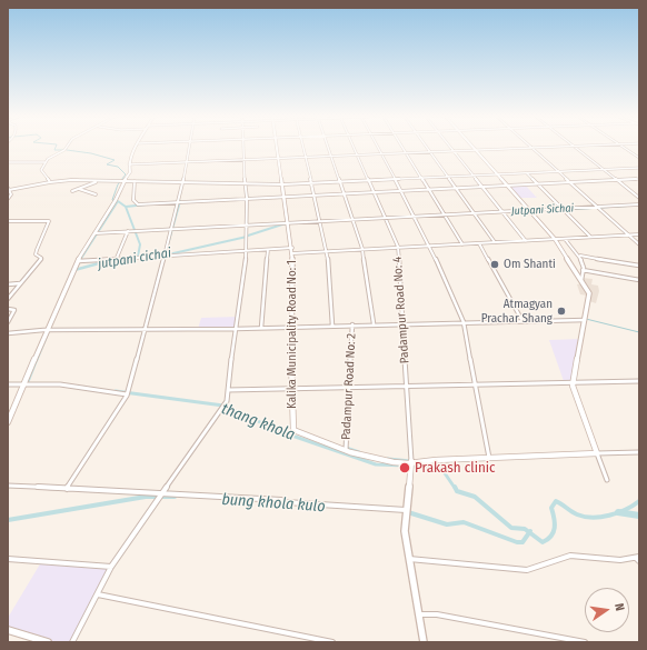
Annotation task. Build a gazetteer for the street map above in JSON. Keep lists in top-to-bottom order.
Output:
{
  "streets": {
    "street": ["Padampur Road No: 4", "Kalika Municipality Road No: 1", "Padampur Road No: 2"]
  },
  "crossings": [
    ["Padampur Road No: 4", "Kalika Municipality Road No: 1"],
    ["Kalika Municipality Road No: 1", "Padampur Road No: 2"]
  ],
  "water": [
    "Jutpani Sichai",
    "jutpani cichai",
    "thang khola",
    "bung khola kulo"
  ],
  "places": ["Om Shanti", "Atmagyan Prachar Shang", "Prakash clinic"],
  "north": "right"
}
